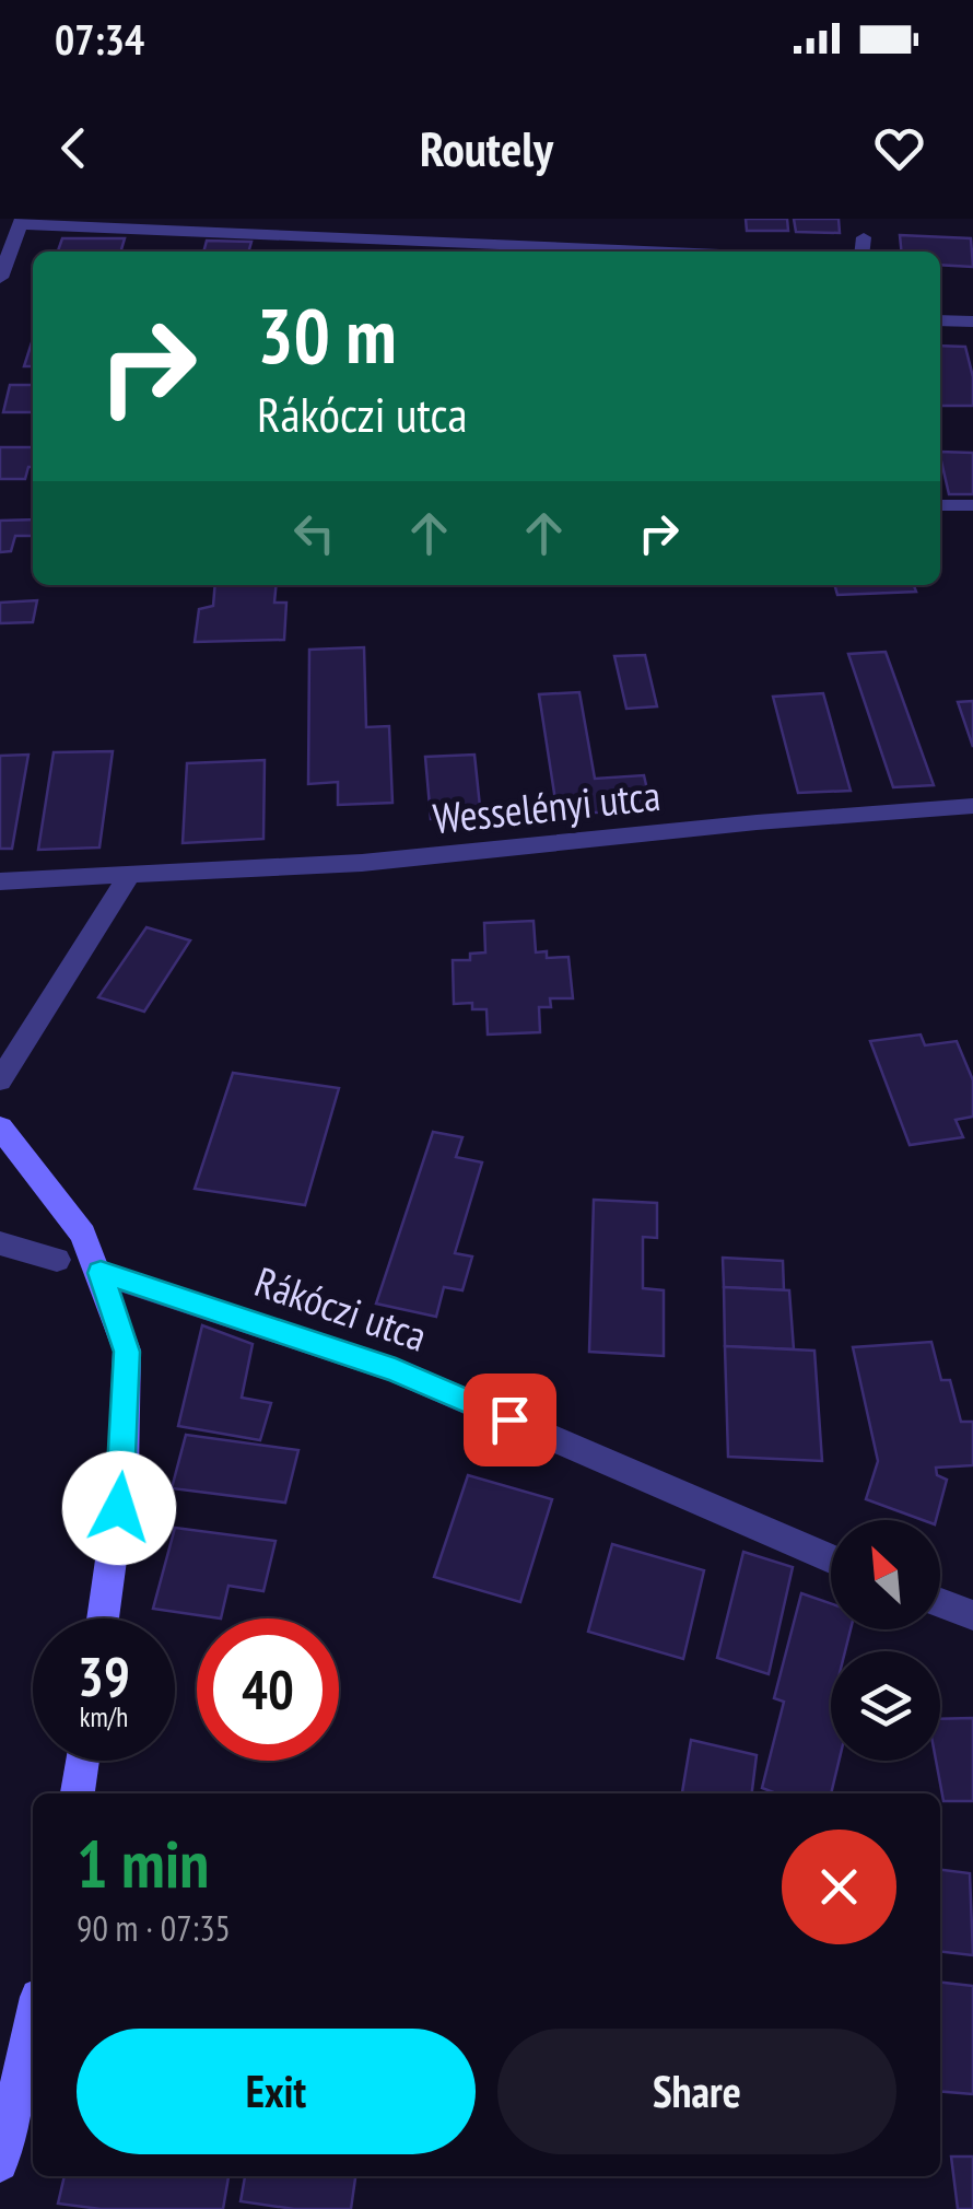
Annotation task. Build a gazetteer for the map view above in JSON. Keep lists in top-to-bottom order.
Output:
{
  "streets": {
    "street": ["Wesselényi utca", "Rákóczi utca"]
  },
  "north": "top left",
  "page": {
    "status": "07:34",
    "header": "Routely",
    "turn": ["30 m", "Rákóczi utca"],
    "speed": "39 km/h",
    "limit": "40",
    "heading": ["1 min", "90 m · 07:35"],
    "buttons": ["Exit", "Share"]
  }
}
